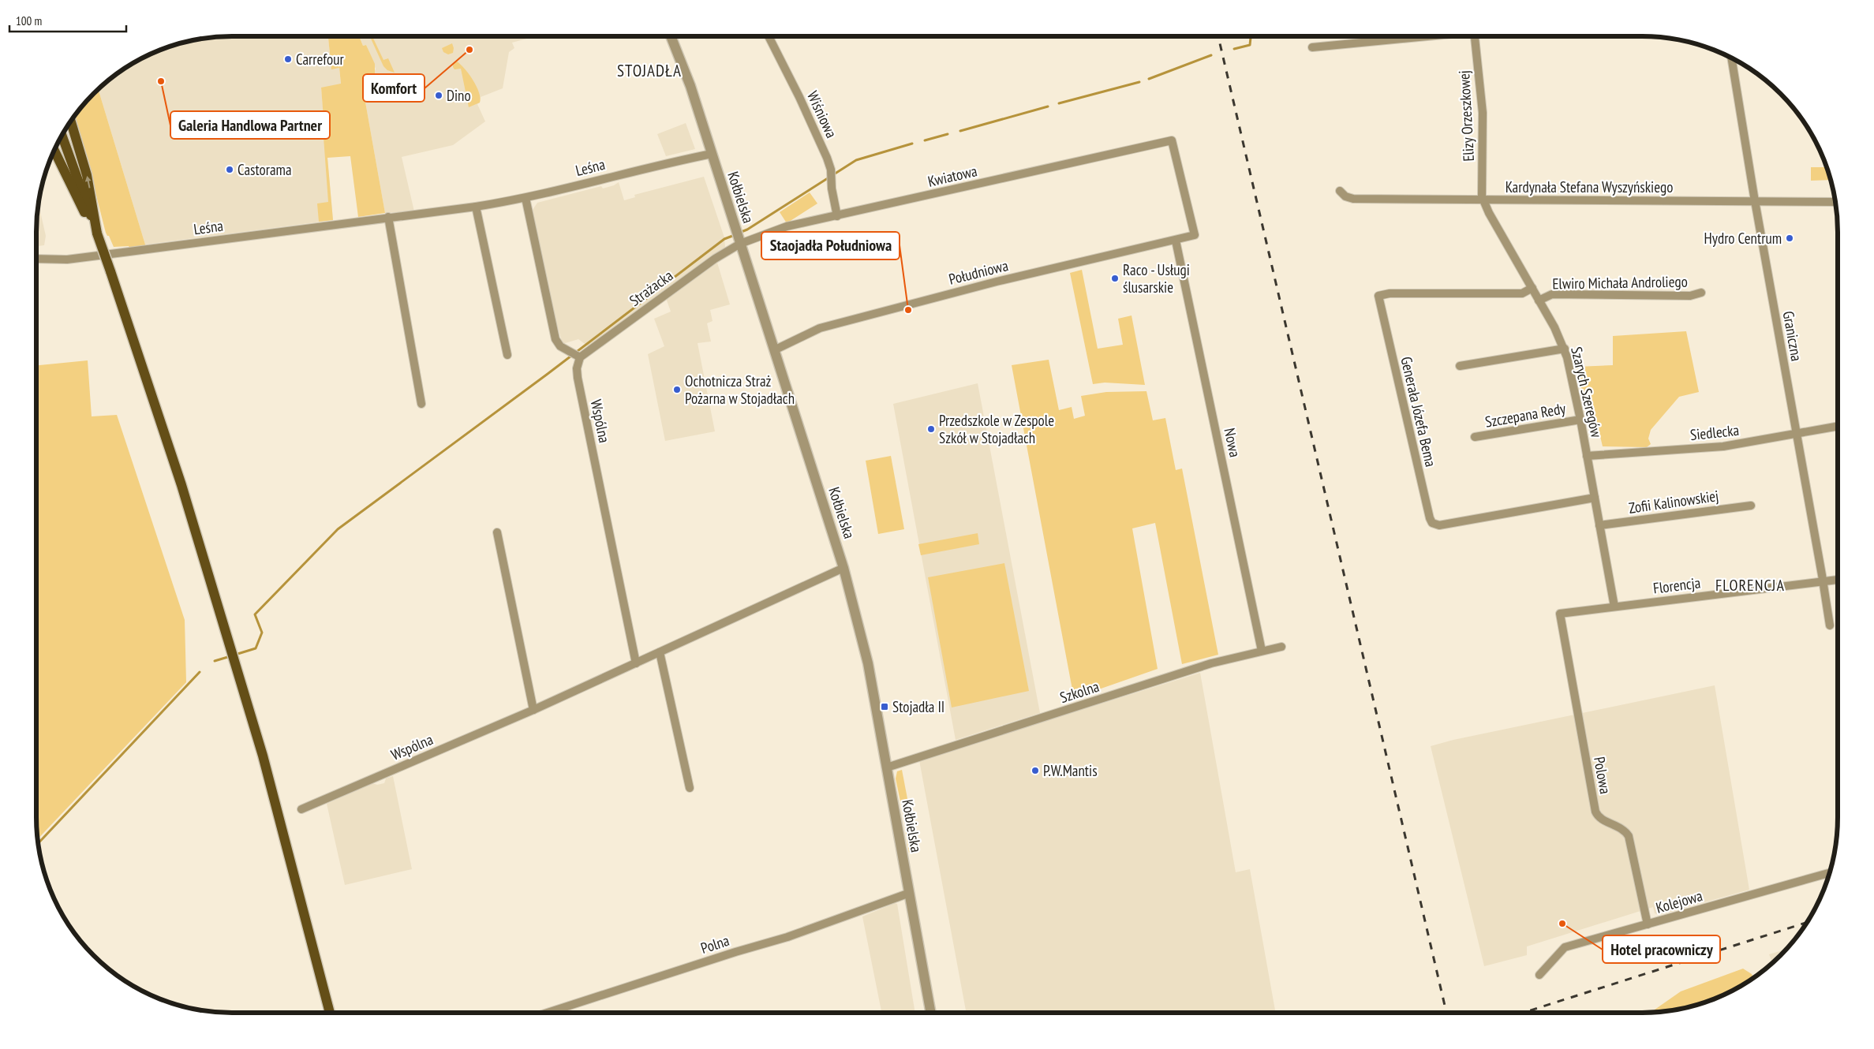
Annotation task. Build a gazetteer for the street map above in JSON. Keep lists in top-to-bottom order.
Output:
{
  "streets": {
    "street": [
      "Wiśniowa",
      "Elizy Orzeszkowej",
      "Leśna",
      "Kwiatowa",
      "Kardynała Stefana Wyszyńskiego",
      "Kołbielska",
      "Południowa",
      "Elwiro Michała Androliego",
      "Strażacka",
      "Graniczna",
      "Szarych Szeregów",
      "Generała Józefa Bema",
      "Szczepana Redy",
      "Wspólna",
      "Siedlecka",
      "Nowa",
      "Zofii Kalinowskiej",
      "Florencja",
      "Szkolna",
      "Polowa",
      "Kolejowa",
      "Polna"
    ]
  },
  "crossings": [
    ["Wiśniowa", "Kwiatowa"],
    ["Elizy Orzeszkowej", "Kardynała Stefana Wyszyńskiego"],
    ["Elizy Orzeszkowej", "Szarych Szeregów"],
    ["Leśna", "Kołbielska"],
    ["Kwiatowa", "Kołbielska"],
    ["Kwiatowa", "Południowa"],
    ["Kwiatowa", "Strażacka"],
    ["Kardynała Stefana Wyszyńskiego", "Graniczna"],
    ["Kardynała Stefana Wyszyńskiego", "Szarych Szeregów"],
    ["Kołbielska", "Południowa"],
    ["Kołbielska", "Strażacka"],
    ["Kołbielska", "Wspólna"],
    ["Kołbielska", "Szkolna"],
    ["Kołbielska", "Polna"],
    ["Południowa", "Nowa"],
    ["Elwiro Michała Androliego", "Szarych Szeregów"],
    ["Strażacka", "Wspólna"],
    ["Graniczna", "Siedlecka"],
    ["Graniczna", "Florencja"],
    ["Szarych Szeregów", "Generała Józefa Bema"],
    ["Szarych Szeregów", "Szczepana Redy"],
    ["Szarych Szeregów", "Siedlecka"],
    ["Szarych Szeregów", "Zofii Kalinowskiej"],
    ["Szarych Szeregów", "Florencja"],
    ["Nowa", "Szkolna"],
    ["Florencja", "Polowa"],
    ["Polowa", "Kolejowa"]
  ],
  "districts": ["STOJADŁA", "FLORENCJA"],
  "places": {
    "other": [
      "Komfort",
      "Carrefour",
      "Galeria Handlowa Partner",
      "Dino",
      "Castorama",
      "Hydro Centrum",
      "Raco - Usługi ślusarskie",
      "Staojadła Południowa",
      "Ochotnicza Straż Pożarna w Stojadłach",
      "Przedszkole w Zespole Szkół w Stojadłach",
      "P.W.Mantis",
      "Hotel pracowniczy"
    ],
    "transit": ["Stojadła II"]
  },
  "scale_bar": "100 m"
}
